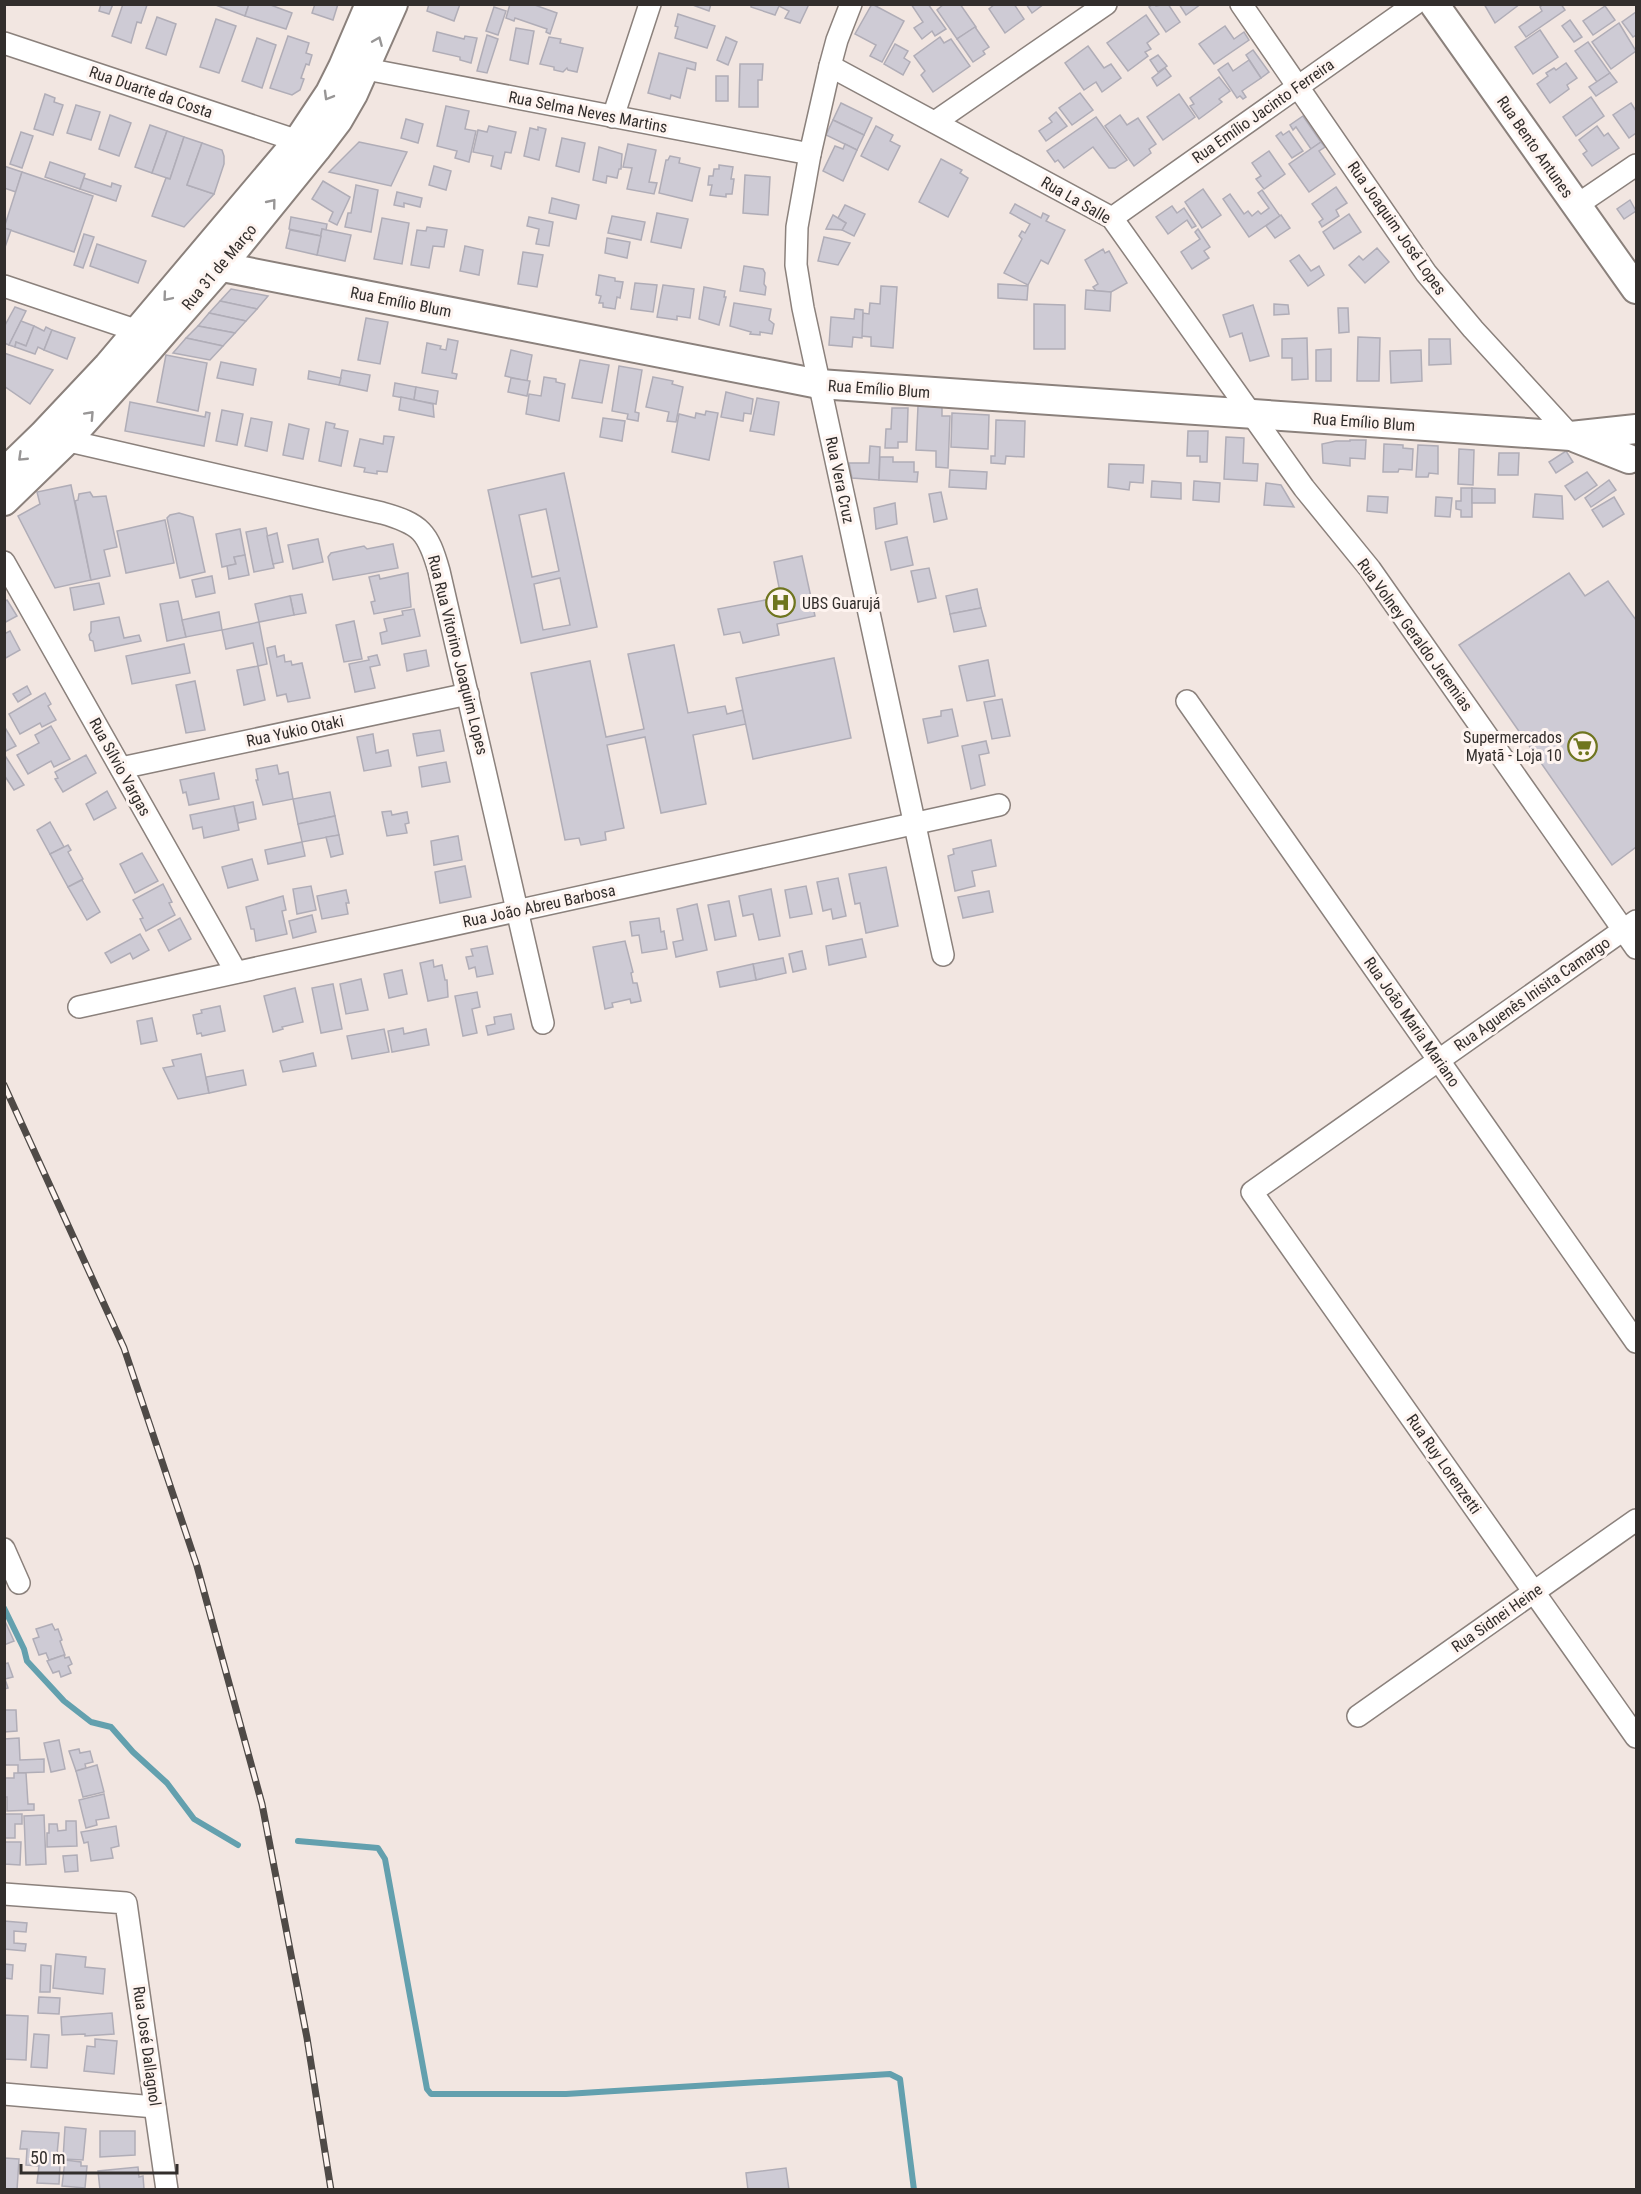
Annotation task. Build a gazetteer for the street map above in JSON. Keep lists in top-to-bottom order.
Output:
{
  "streets": {
    "main road": ["Rua Bento Antunes", "Rua 31 de Março", "Rua Emílio Blum"],
    "street": [
      "Rua Duarte da Costa",
      "Rua Emílio Jacinto Ferreira",
      "Rua Selma Neves Martins",
      "Rua La Salle",
      "Rua Joaquim José Lopes",
      "Rua Vera Cruz",
      "Rua Volney Geraldo Jeremias",
      "Rua Rua Vitorino Joaquim Lopes",
      "Rua Yukio Otaki",
      "Rua Sílvio Vargas",
      "Rua João Abreu Barbosa",
      "Rua Aguenês Inisita Camargo",
      "Rua João Maria Mariano",
      "Rua Ruy Lorenzetti",
      "Rua Sidnei Heine",
      "Rua José Dallagnol"
    ]
  },
  "crossings": [
    ["Rua Duarte da Costa", "Rua 31 de Março"],
    ["Rua Emílio Jacinto Ferreira", "Rua La Salle"],
    ["Rua Emílio Jacinto Ferreira", "Rua Joaquim José Lopes"],
    ["Rua Selma Neves Martins", "Rua 31 de Março"],
    ["Rua Selma Neves Martins", "Rua Vera Cruz"],
    ["Rua La Salle", "Rua Emílio Blum"],
    ["Rua La Salle", "Rua Vera Cruz"],
    ["Rua La Salle", "Rua Volney Geraldo Jeremias"],
    ["Rua Joaquim José Lopes", "Rua Emílio Blum"],
    ["Rua 31 de Março", "Rua Emílio Blum"],
    ["Rua 31 de Março", "Rua Rua Vitorino Joaquim Lopes"],
    ["Rua Emílio Blum", "Rua Vera Cruz"],
    ["Rua Emílio Blum", "Rua Volney Geraldo Jeremias"],
    ["Rua Vera Cruz", "Rua João Abreu Barbosa"],
    ["Rua Volney Geraldo Jeremias", "Rua Aguenês Inisita Camargo"],
    ["Rua Rua Vitorino Joaquim Lopes", "Rua Yukio Otaki"],
    ["Rua Rua Vitorino Joaquim Lopes", "Rua João Abreu Barbosa"],
    ["Rua Yukio Otaki", "Rua Sílvio Vargas"],
    ["Rua Sílvio Vargas", "Rua João Abreu Barbosa"],
    ["Rua Aguenês Inisita Camargo", "Rua João Maria Mariano"],
    ["Rua Aguenês Inisita Camargo", "Rua Ruy Lorenzetti"],
    ["Rua Ruy Lorenzetti", "Rua Sidnei Heine"]
  ],
  "places": {
    "hospital": ["UBS Guarujá"],
    "supermarket": ["Supermercados Myatã - Loja 10"]
  },
  "scale_bar": "50 m"
}
